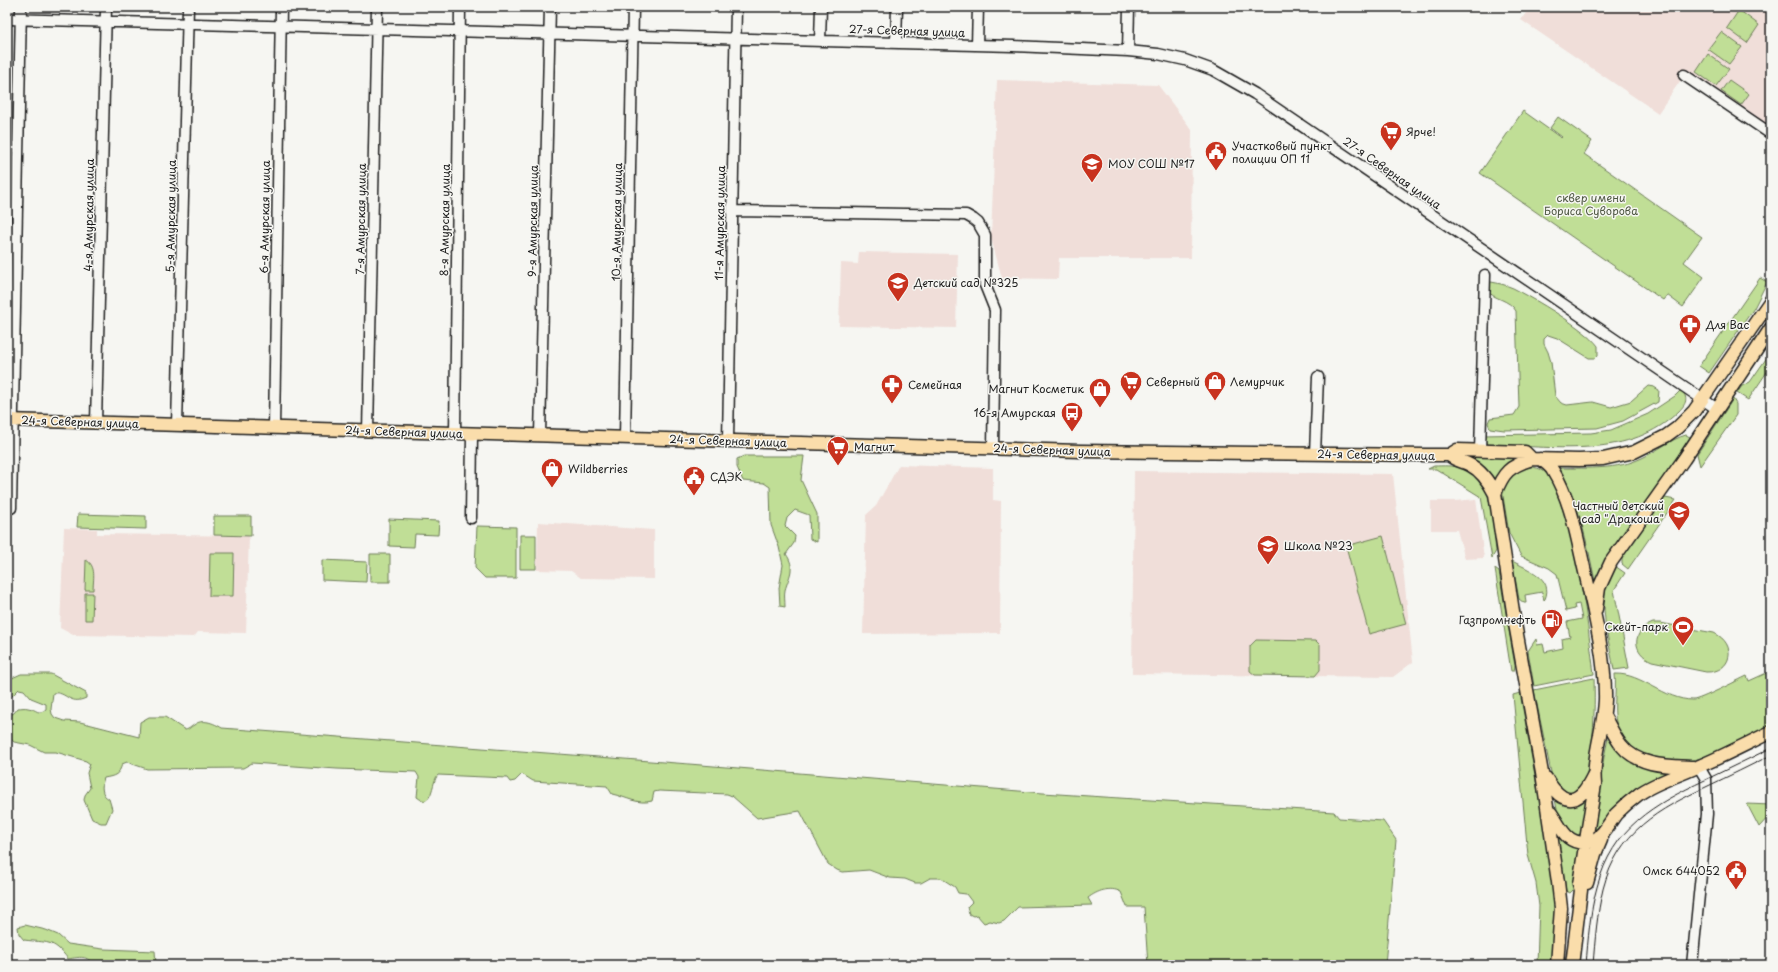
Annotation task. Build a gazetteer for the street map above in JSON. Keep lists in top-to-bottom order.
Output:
{
  "streets": {
    "main road": ["24-я Северная улица"],
    "street": [
      "27-я Северная улица",
      "4-я Амурская улица",
      "5-я Амурская улица",
      "6-я Амурская улица",
      "7-я Амурская улица",
      "8-я Амурская улица",
      "9-я Амурская улица",
      "10-я Амурская улица",
      "11-я Амурская улица"
    ]
  },
  "crossings": [
    ["27-я Северная улица", "4-я Амурская улица"],
    ["27-я Северная улица", "5-я Амурская улица"],
    ["27-я Северная улица", "6-я Амурская улица"],
    ["27-я Северная улица", "7-я Амурская улица"],
    ["27-я Северная улица", "8-я Амурская улица"],
    ["27-я Северная улица", "9-я Амурская улица"],
    ["27-я Северная улица", "10-я Амурская улица"],
    ["27-я Северная улица", "11-я Амурская улица"],
    ["27-я Северная улица", "24-я Северная улица"],
    ["4-я Амурская улица", "24-я Северная улица"],
    ["5-я Амурская улица", "24-я Северная улица"],
    ["6-я Амурская улица", "24-я Северная улица"],
    ["7-я Амурская улица", "24-я Северная улица"],
    ["8-я Амурская улица", "24-я Северная улица"],
    ["9-я Амурская улица", "24-я Северная улица"],
    ["10-я Амурская улица", "24-я Северная улица"],
    ["11-я Амурская улица", "24-я Северная улица"]
  ],
  "parks": ["сквер имени Бориса Суворова"],
  "places": {
    "supermarket": ["Ярче!", "Северный", "Магнит"],
    "public building": ["Участковый пункт полиции ОП 11", "СДЭК", "Омск 644052"],
    "school or university": [
      "МОУ СОШ №17",
      "Детский сад №325",
      "Частный детский сад \"Дракоша\"",
      "Школа №23"
    ],
    "pharmacy": ["Для Вас", "Семейная"],
    "shop": ["Лемурчик", "Магнит Косметик", "Wildberries"],
    "bus stop": ["16-я Амурская"],
    "fuel station": ["Газпромнефть"],
    "sports": ["Скейт-парк"]
  }
}
